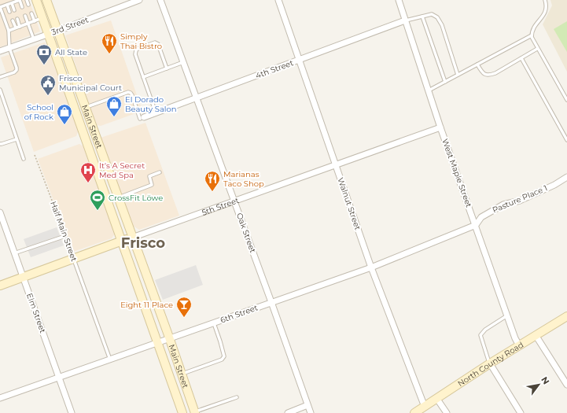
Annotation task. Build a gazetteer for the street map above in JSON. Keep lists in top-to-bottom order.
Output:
{
  "streets": {
    "main road": ["Main Street", "5th Street", "North County Road"],
    "street": [
      "3rd Street",
      "4th Street",
      "West Maple Street",
      "Pasture Place 1",
      "Walnut Street",
      "Oak Street",
      "Elm Street",
      "6th Street"
    ],
    "lane": ["Half Main Street"]
  },
  "crossings": [
    ["3rd Street", "Main Street"],
    ["4th Street", "West Maple Street"],
    ["4th Street", "Walnut Street"],
    ["4th Street", "Oak Street"],
    ["Main Street", "5th Street"],
    ["Main Street", "6th Street"],
    ["West Maple Street", "Pasture Place 1"],
    ["West Maple Street", "5th Street"],
    ["West Maple Street", "6th Street"],
    ["West Maple Street", "North County Road"],
    ["Pasture Place 1", "6th Street"],
    ["Walnut Street", "5th Street"],
    ["Walnut Street", "6th Street"],
    ["Walnut Street", "North County Road"],
    ["5th Street", "Half Main Street"],
    ["5th Street", "Oak Street"],
    ["5th Street", "Elm Street"],
    ["Half Main Street", "6th Street"],
    ["Oak Street", "6th Street"],
    ["Elm Street", "6th Street"]
  ],
  "districts": ["Frisco"],
  "places": {
    "restaurant": ["Simply Thai Bistro", "Marianas Taco Shop"],
    "bank": ["All State"],
    "public building": ["Frisco Municipal Court"],
    "shop": ["El Dorado Beauty Salon", "School of Rock"],
    "hospital": ["It's A Secret Med Spa"],
    "sports": ["CrossFit Löwe"],
    "bar": ["Eight 11 Place"]
  },
  "north": "top right"
}
